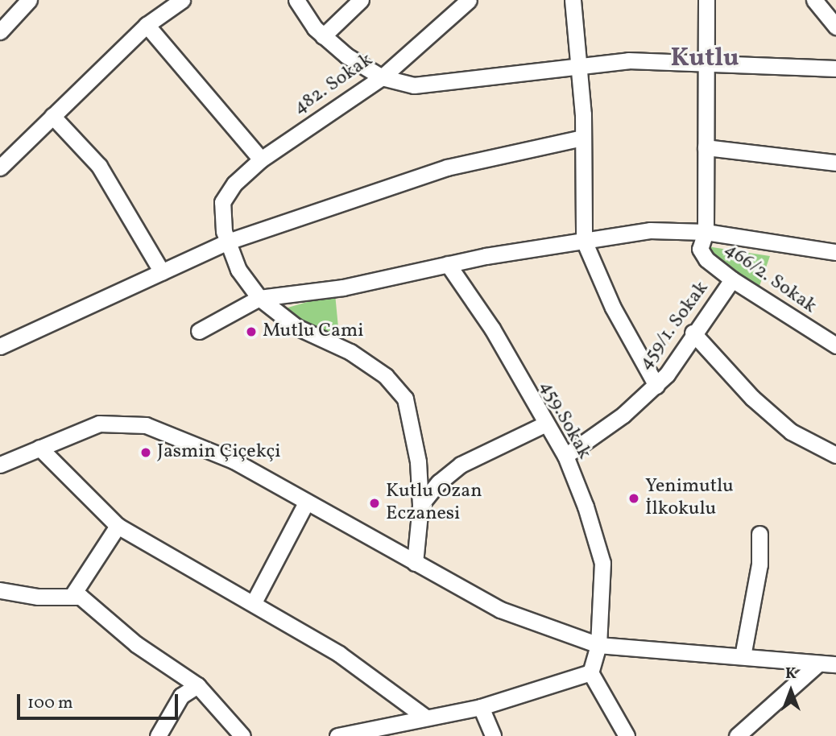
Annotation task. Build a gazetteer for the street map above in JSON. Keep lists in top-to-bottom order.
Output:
{
  "streets": {
    "street": [
      "482. Sokak",
      "466/2. Sokak",
      "459/1. Sokak",
      "459.Sokak"
    ]
  },
  "crossings": [
    ["466/2. Sokak", "459/1. Sokak"],
    ["459/1. Sokak", "459.Sokak"]
  ],
  "districts": ["Kutlu"],
  "places": [
    "Mutlu Cami",
    "Jasmin Çiçekçi",
    "Yenimutlu İlkokulu",
    "Kutlu Ozan Eczanesi"
  ],
  "scale_bar": "100 m",
  "north": "top"
}
